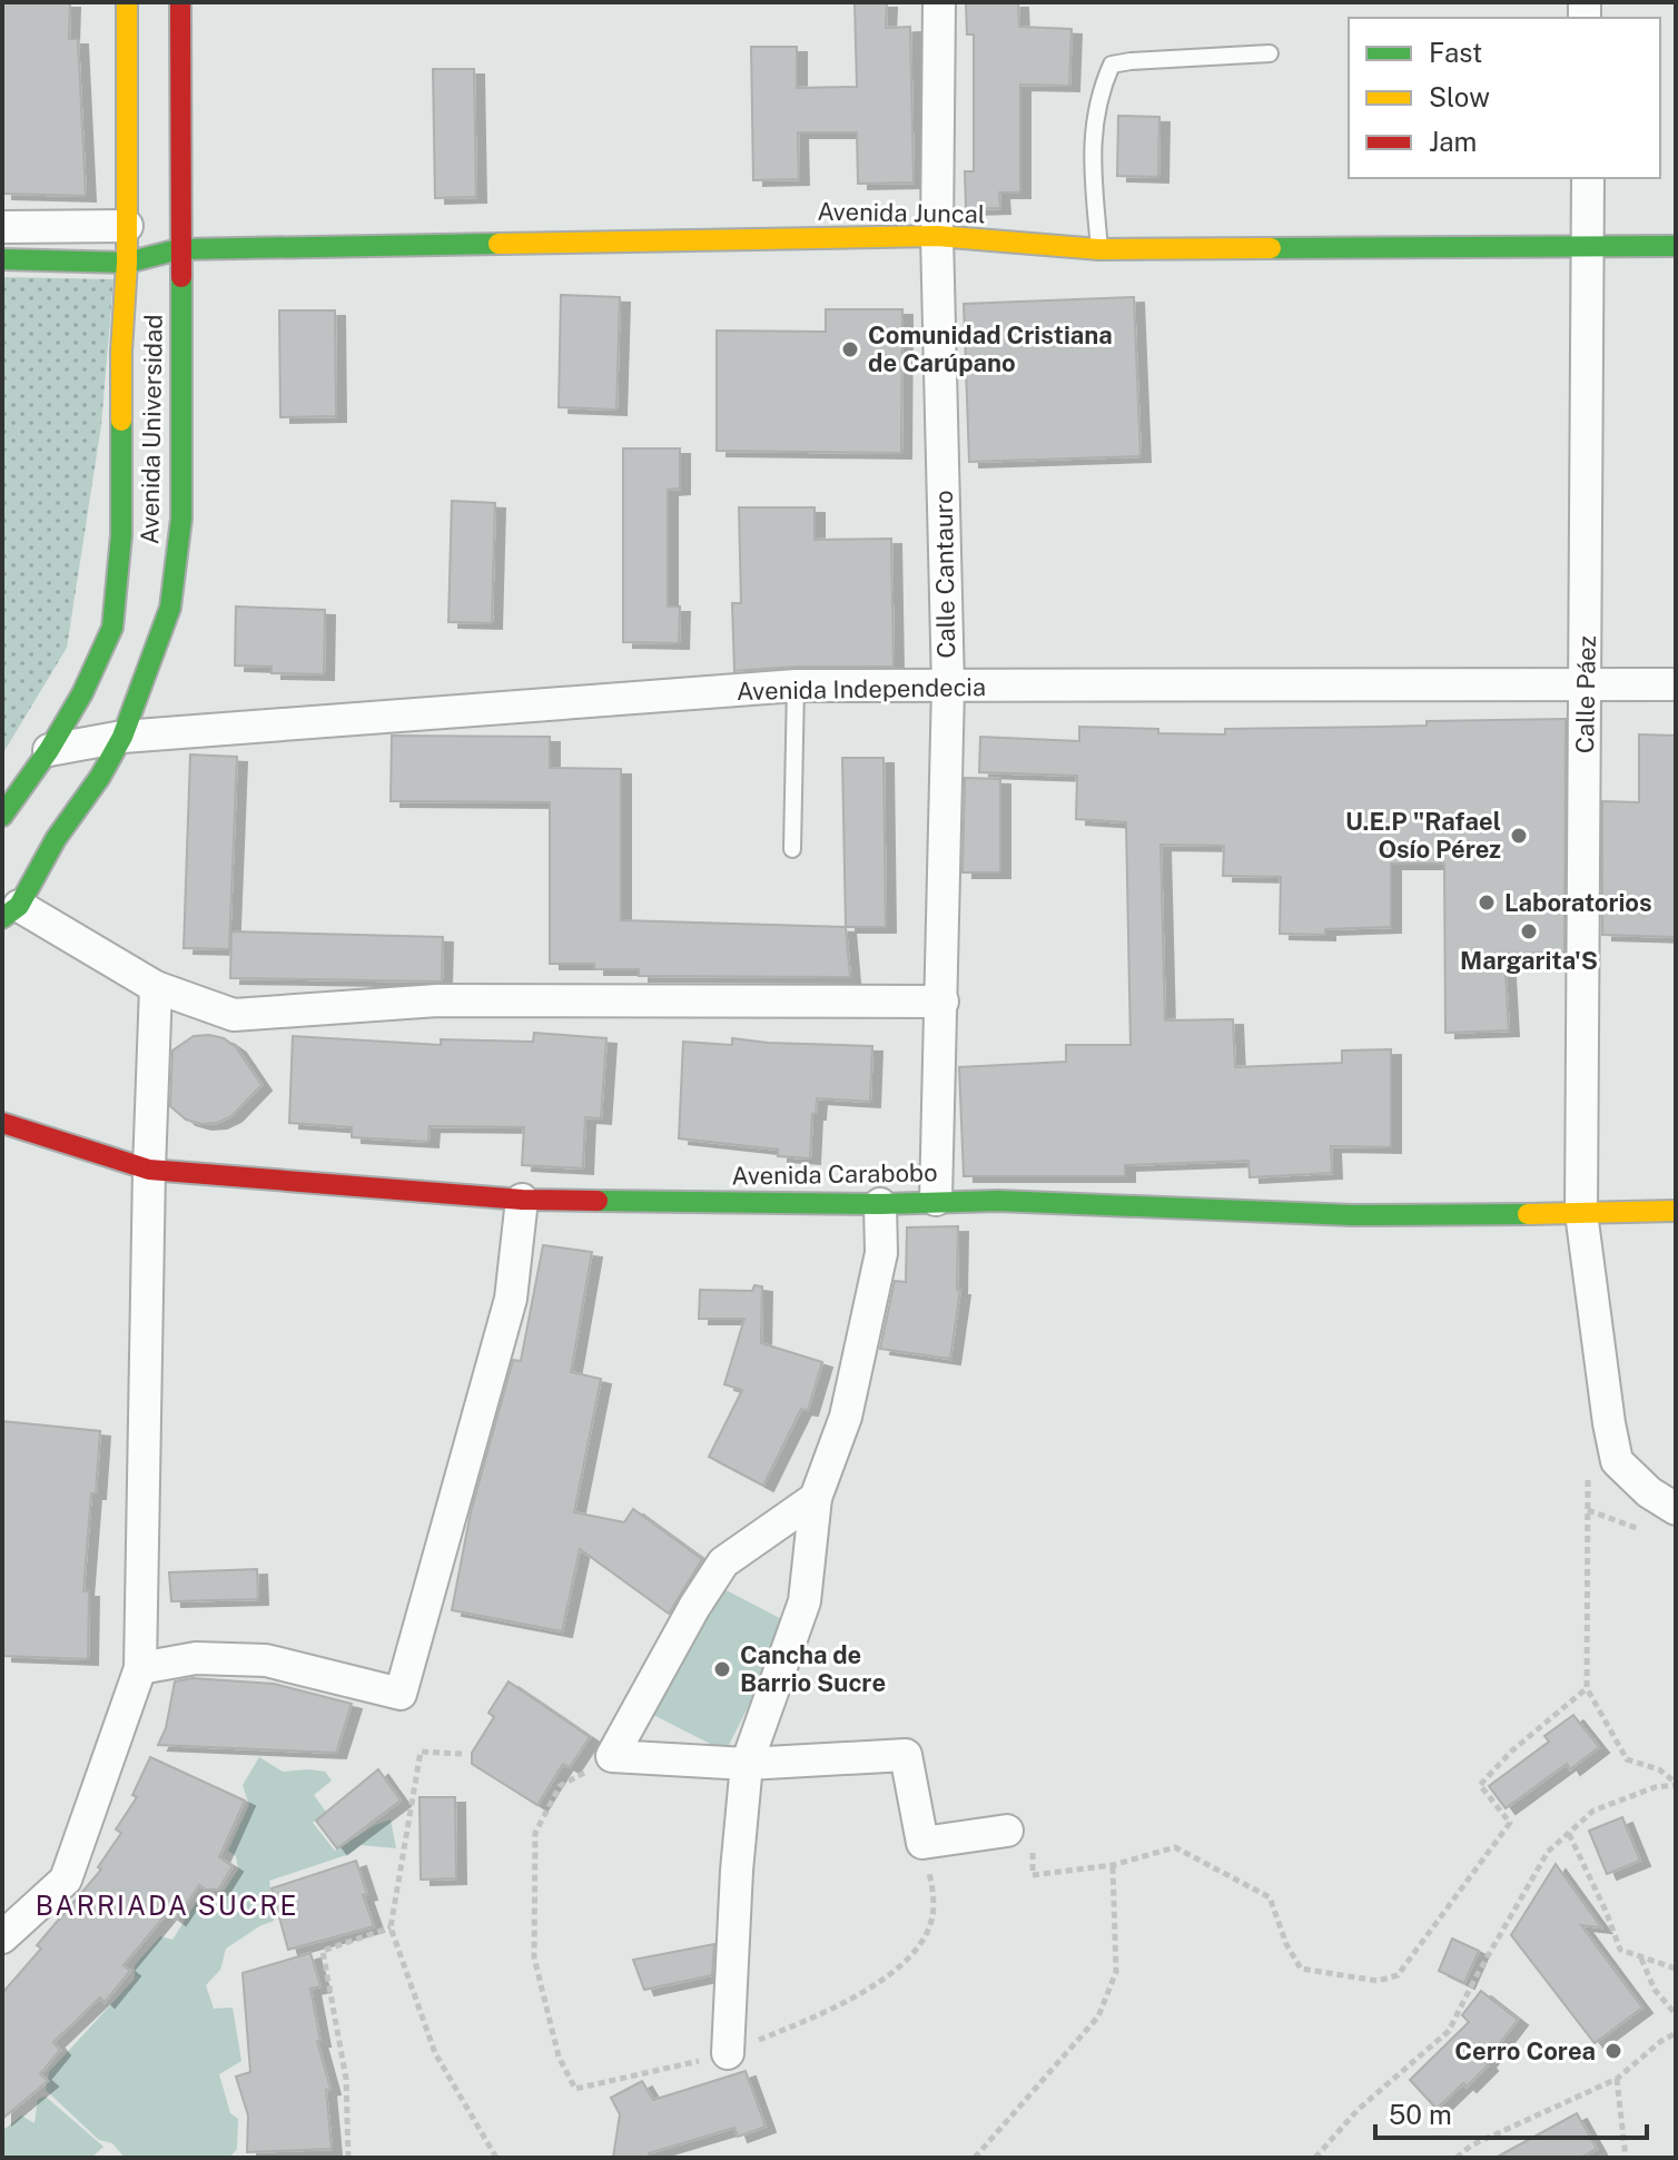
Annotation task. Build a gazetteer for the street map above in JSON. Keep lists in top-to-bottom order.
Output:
{
  "streets": {
    "main road": ["Avenida Juncal", "Avenida Universidad", "Avenida Carabobo"],
    "street": ["Calle Cantauro", "Avenida Independecia", "Calle Páez"]
  },
  "crossings": [
    ["Avenida Juncal", "Avenida Universidad"],
    ["Avenida Juncal", "Calle Cantauro"],
    ["Avenida Juncal", "Calle Páez"],
    ["Avenida Universidad", "Avenida Independecia"],
    ["Calle Cantauro", "Avenida Independecia"],
    ["Calle Cantauro", "Avenida Carabobo"],
    ["Avenida Independecia", "Calle Páez"],
    ["Calle Páez", "Avenida Carabobo"]
  ],
  "districts": ["BARRIADA SUCRE"],
  "places": [
    "Comunidad Cristiana de Carúpano",
    "U.E.P \"Rafael Osío Pérez",
    "Laboratorios",
    "Margarita'S",
    "Cancha de Barrio Sucre",
    "Cerro Corea"
  ],
  "legend": ["Fast", "Slow", "Jam"],
  "scale_bar": "50 m"
}
